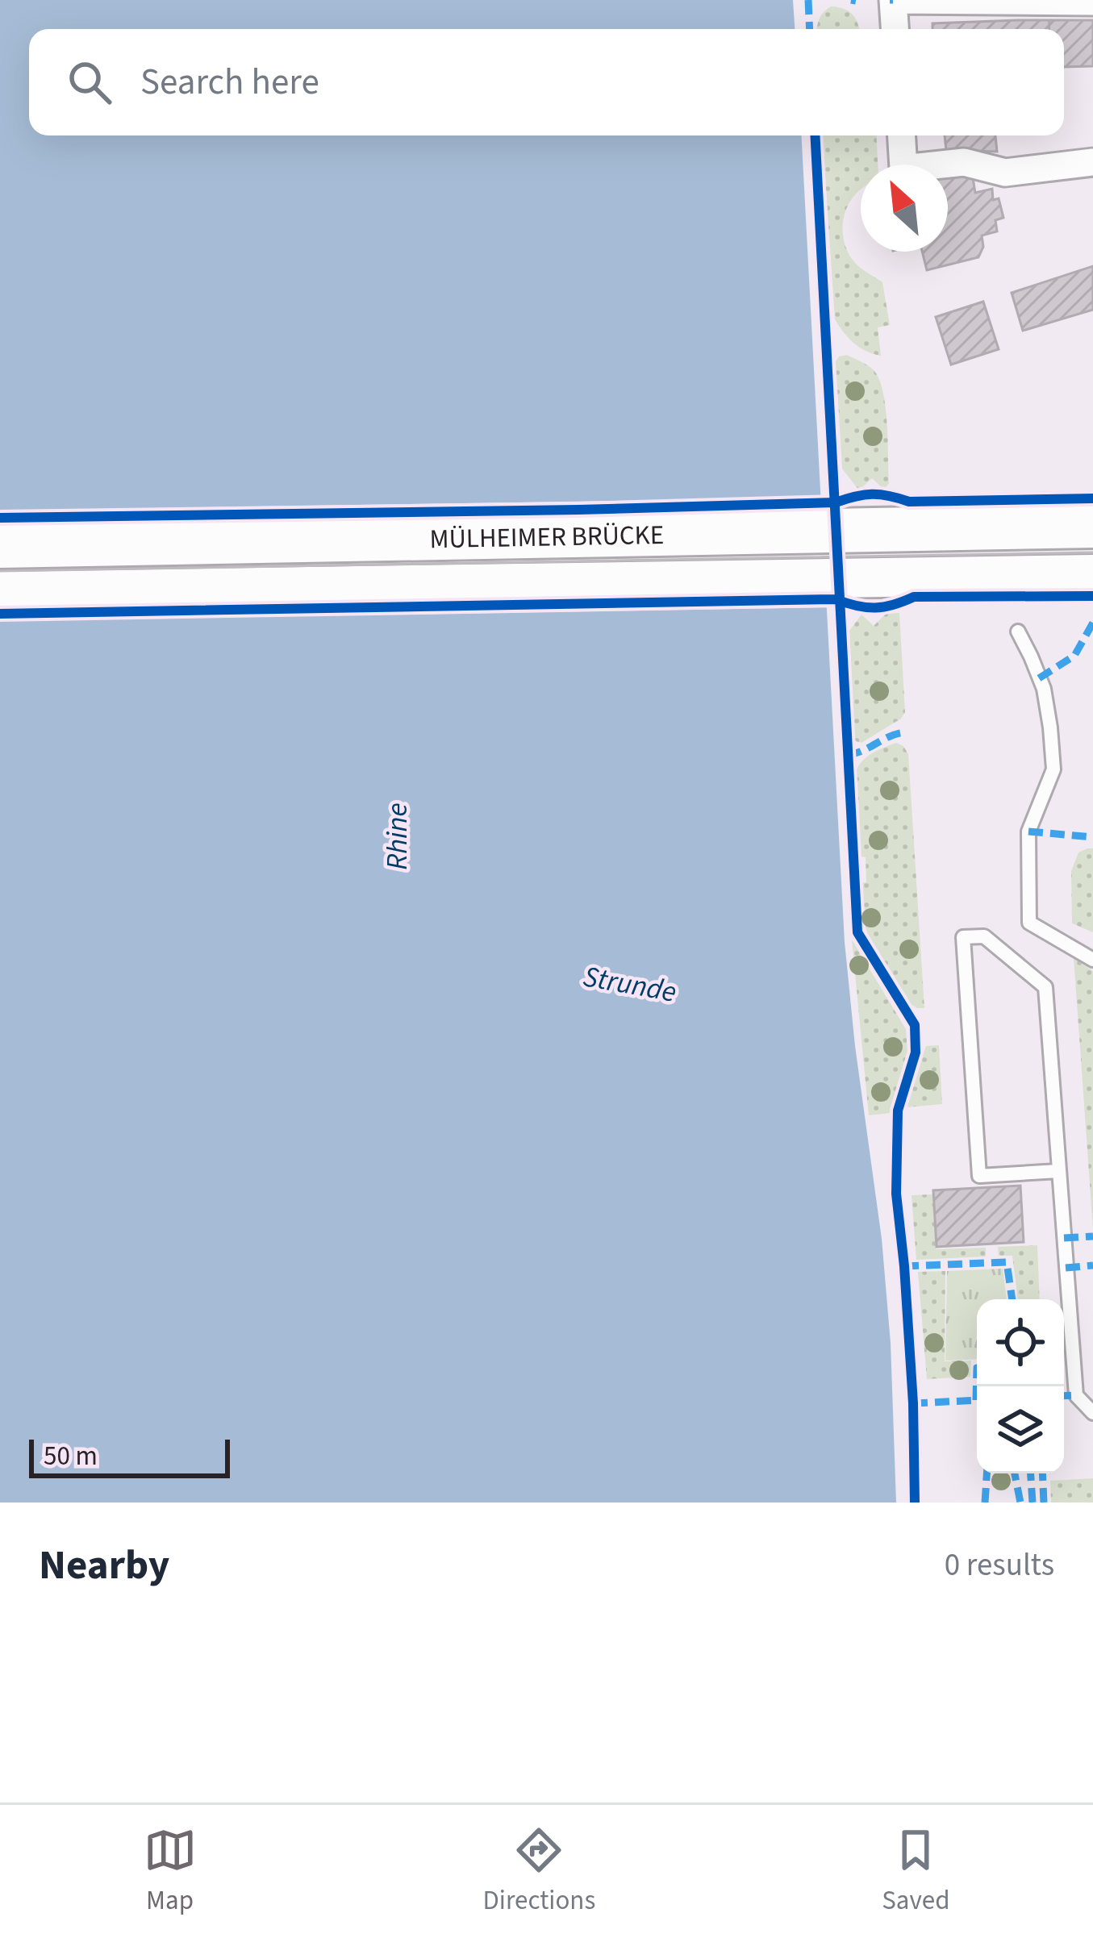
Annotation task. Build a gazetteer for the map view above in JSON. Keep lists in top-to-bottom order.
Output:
{
  "streets": {
    "main road": ["MÜLHEIMER BRÜCKE"]
  },
  "water": ["Rhine", "Strunde"],
  "scale_bar": "50 m",
  "north": "top left",
  "page": {
    "search": "Search here",
    "scale": "50 m",
    "heading": ["Nearby", "0 results"],
    "nav": ["Map", "Directions", "Saved"]
  }
}
